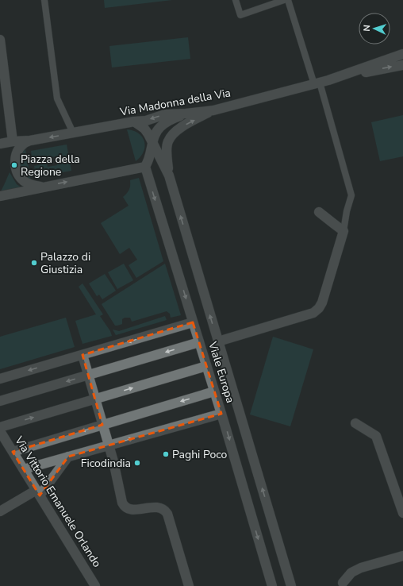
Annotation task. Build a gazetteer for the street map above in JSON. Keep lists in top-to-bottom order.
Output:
{
  "streets": {
    "street": ["Via Madonna della Via", "Viale Europa", "Via Vittorio Emanuele Orlando"]
  },
  "places": [
    "Piazza della Regione",
    "Palazzo di Giustizia",
    "Paghi Poco",
    "Ficodindia"
  ],
  "north": "left"
}
